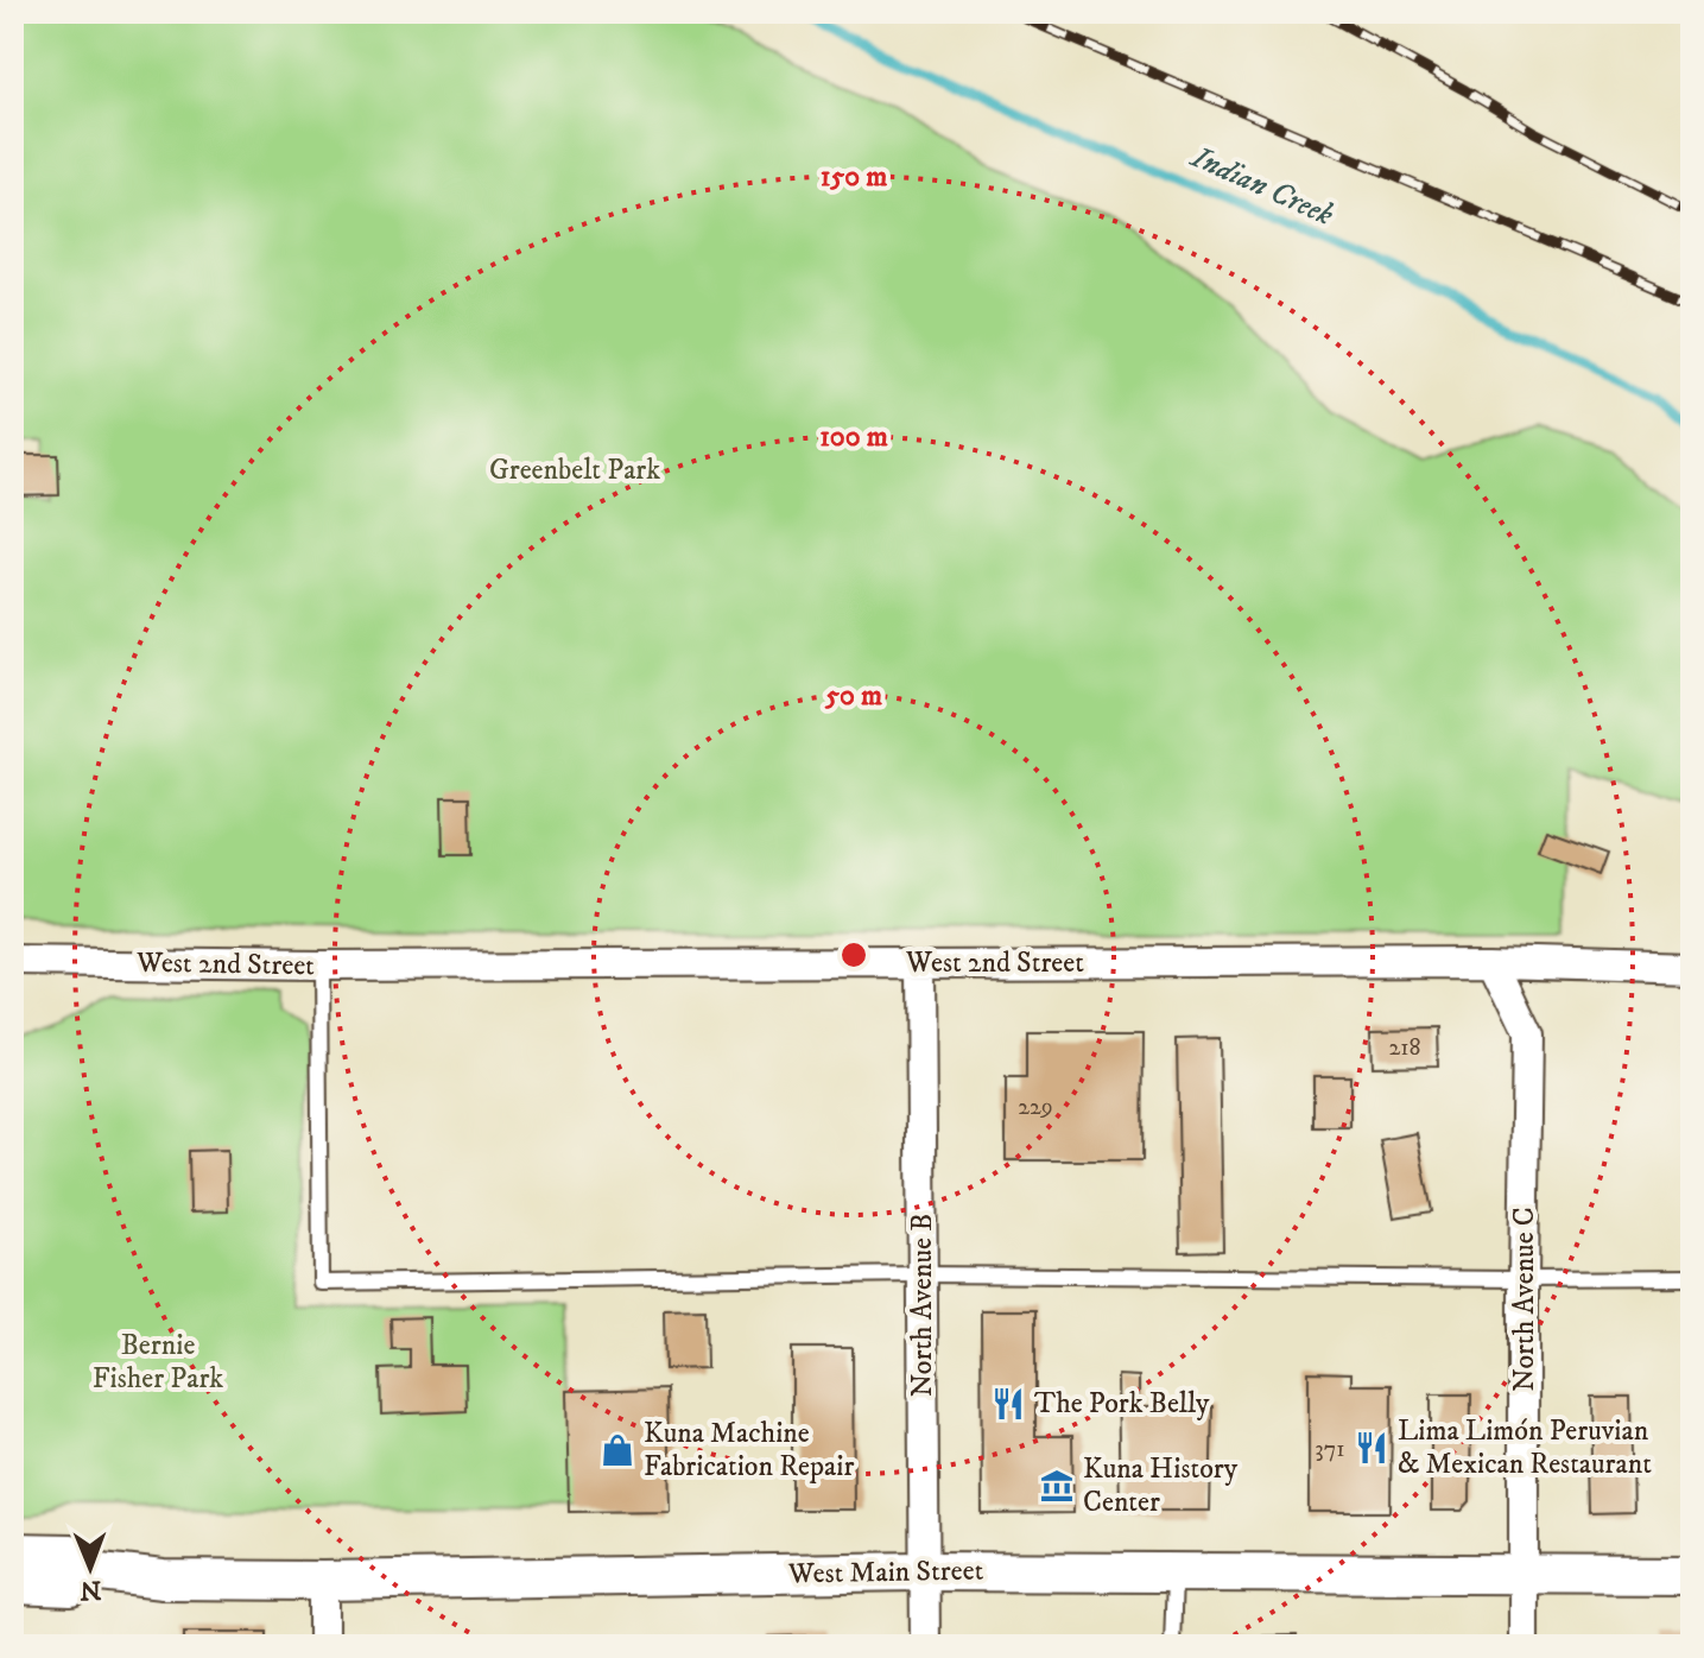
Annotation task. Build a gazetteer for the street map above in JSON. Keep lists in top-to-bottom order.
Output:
{
  "streets": {
    "main road": ["West Main Street"],
    "street": ["West 2nd Street", "North Avenue C", "North Avenue B"]
  },
  "crossings": [
    ["West 2nd Street", "North Avenue C"],
    ["West 2nd Street", "North Avenue B"],
    ["North Avenue C", "West Main Street"],
    ["North Avenue B", "West Main Street"]
  ],
  "water": ["Indian Creek"],
  "parks": ["Greenbelt Park", "Bernie Fisher Park"],
  "places": {
    "restaurant": ["The Pork Belly", "Lima Limón Peruvian & Mexican Restaurant"],
    "shop": ["Kuna Machine Fabrication Repair"],
    "museum": ["Kuna History Center"]
  },
  "house_numbers": ["218", "229", "371"],
  "north": "bottom",
  "rings": ["150 m", "100 m", "50 m"]
}
